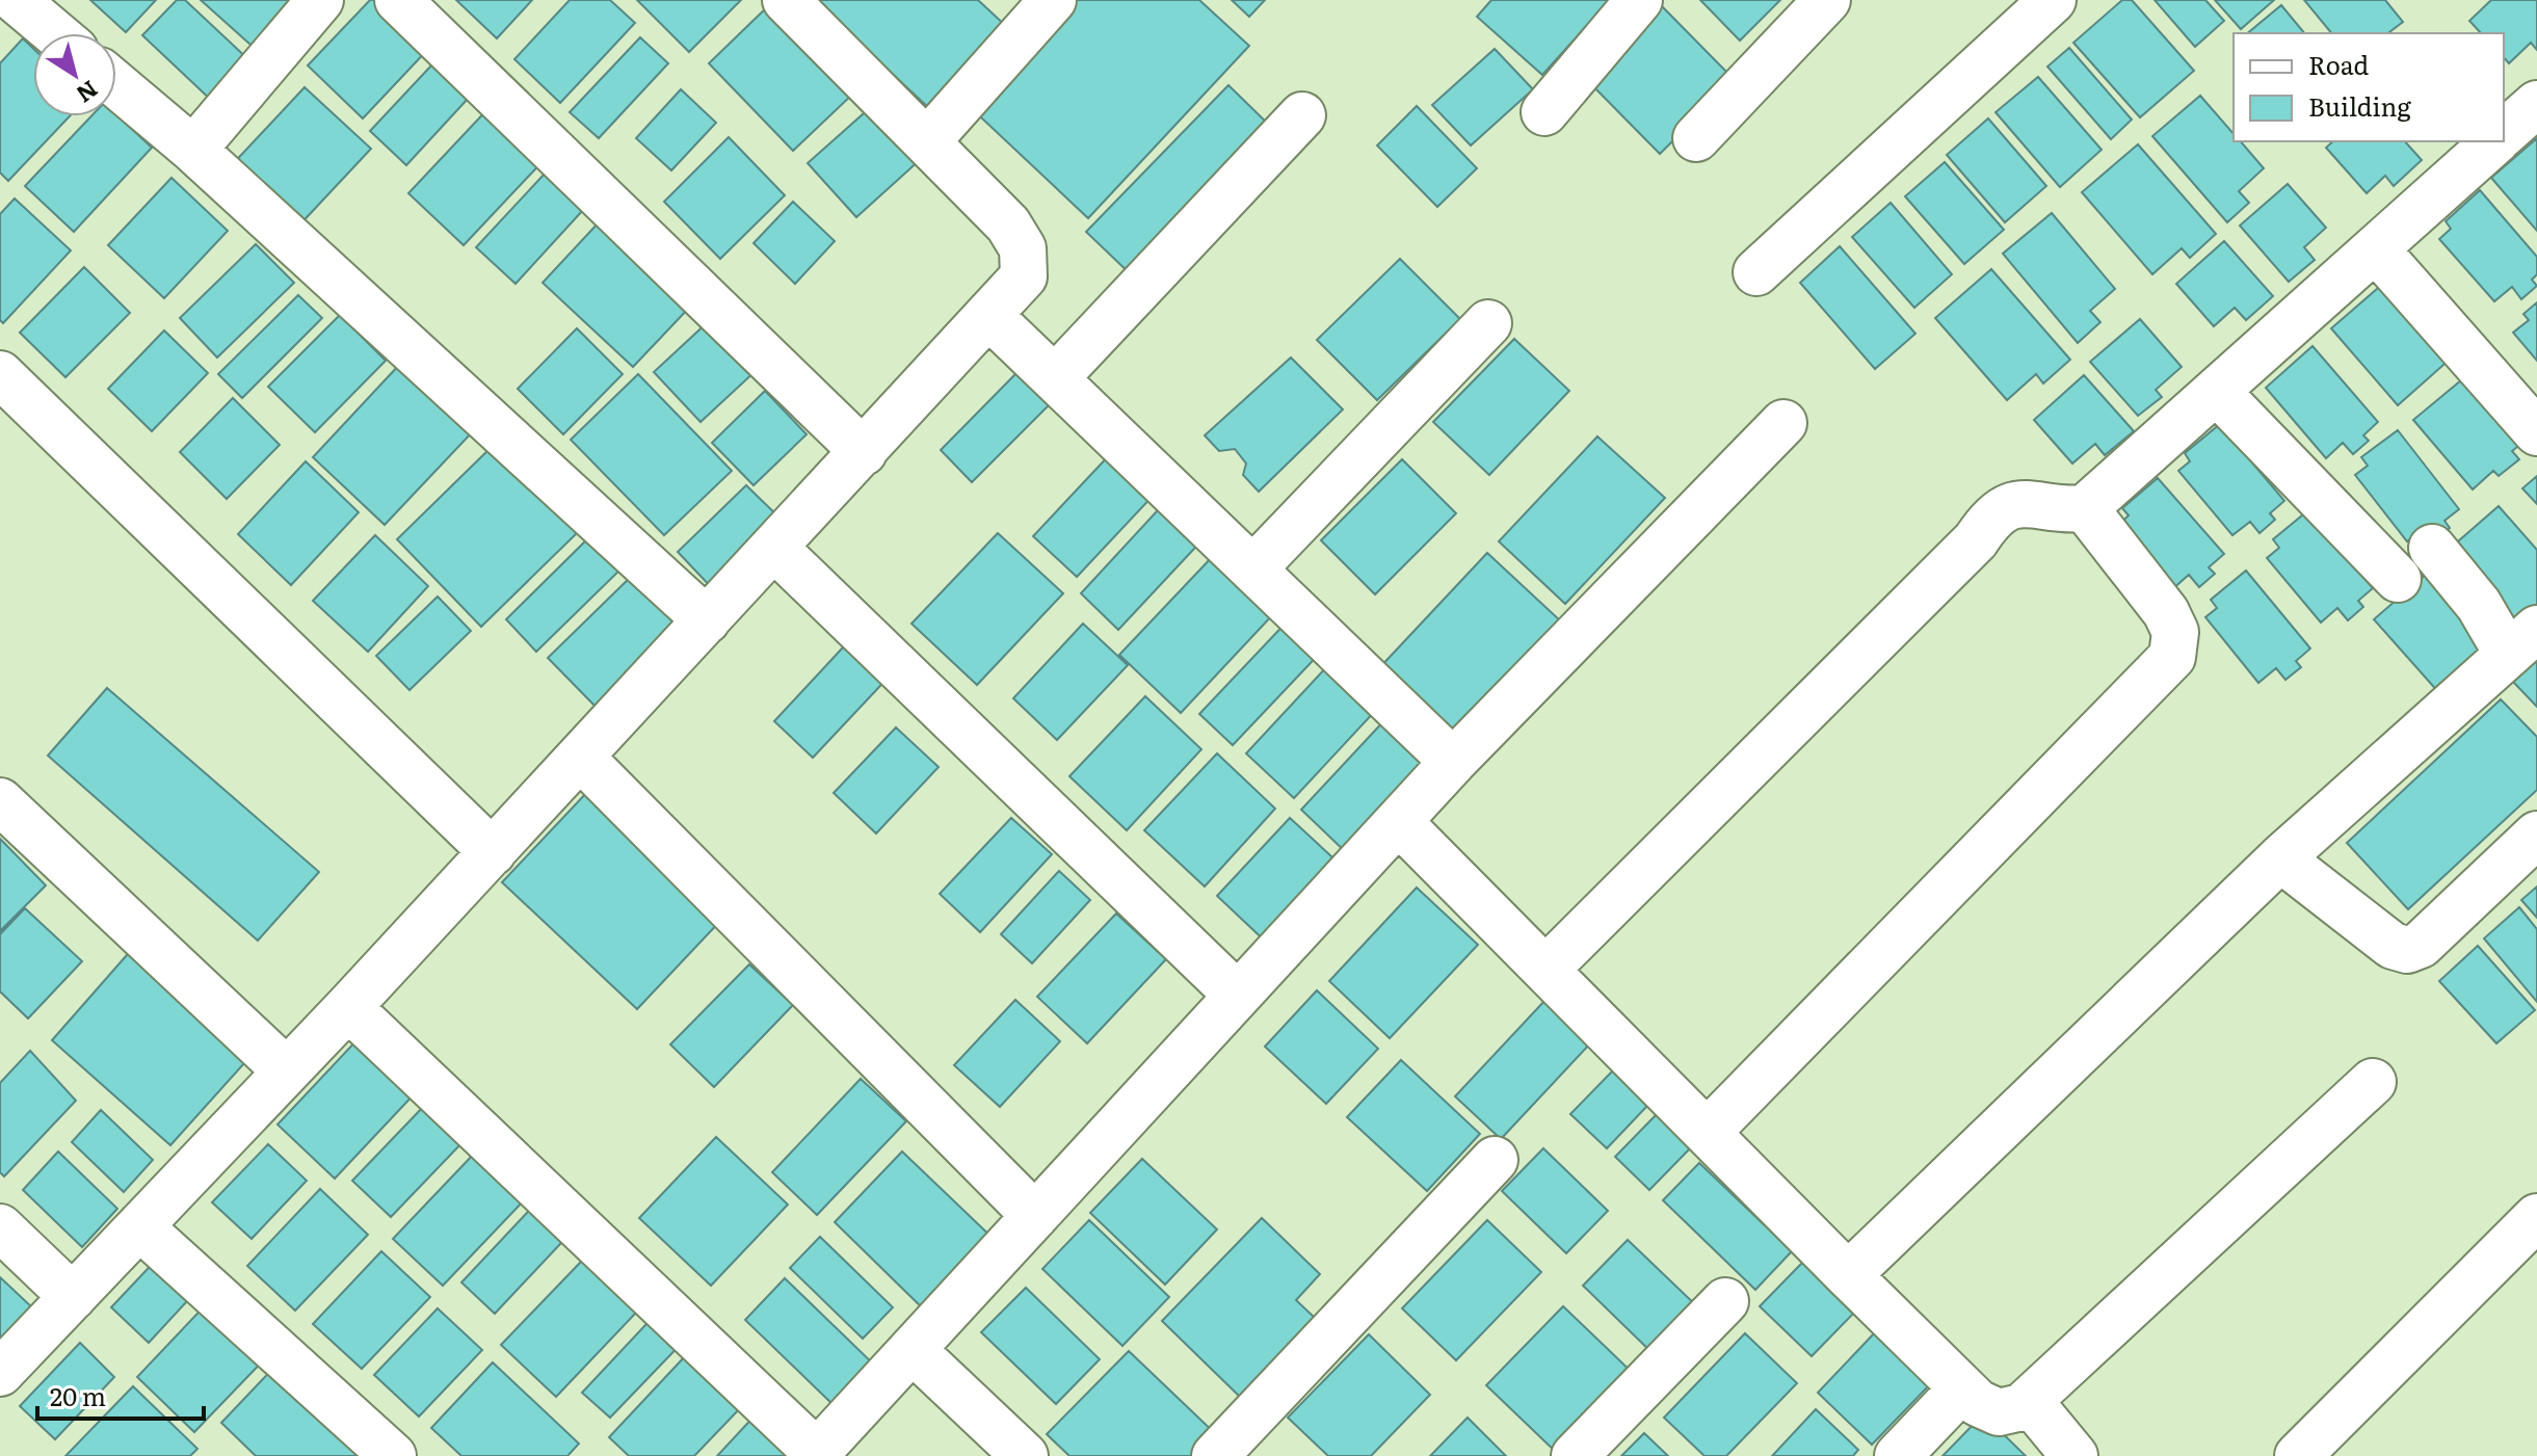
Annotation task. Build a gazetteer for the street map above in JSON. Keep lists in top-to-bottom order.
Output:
{
  "legend": ["Road", "Building"],
  "scale_bar": "20 m",
  "north": "bottom right"
}
